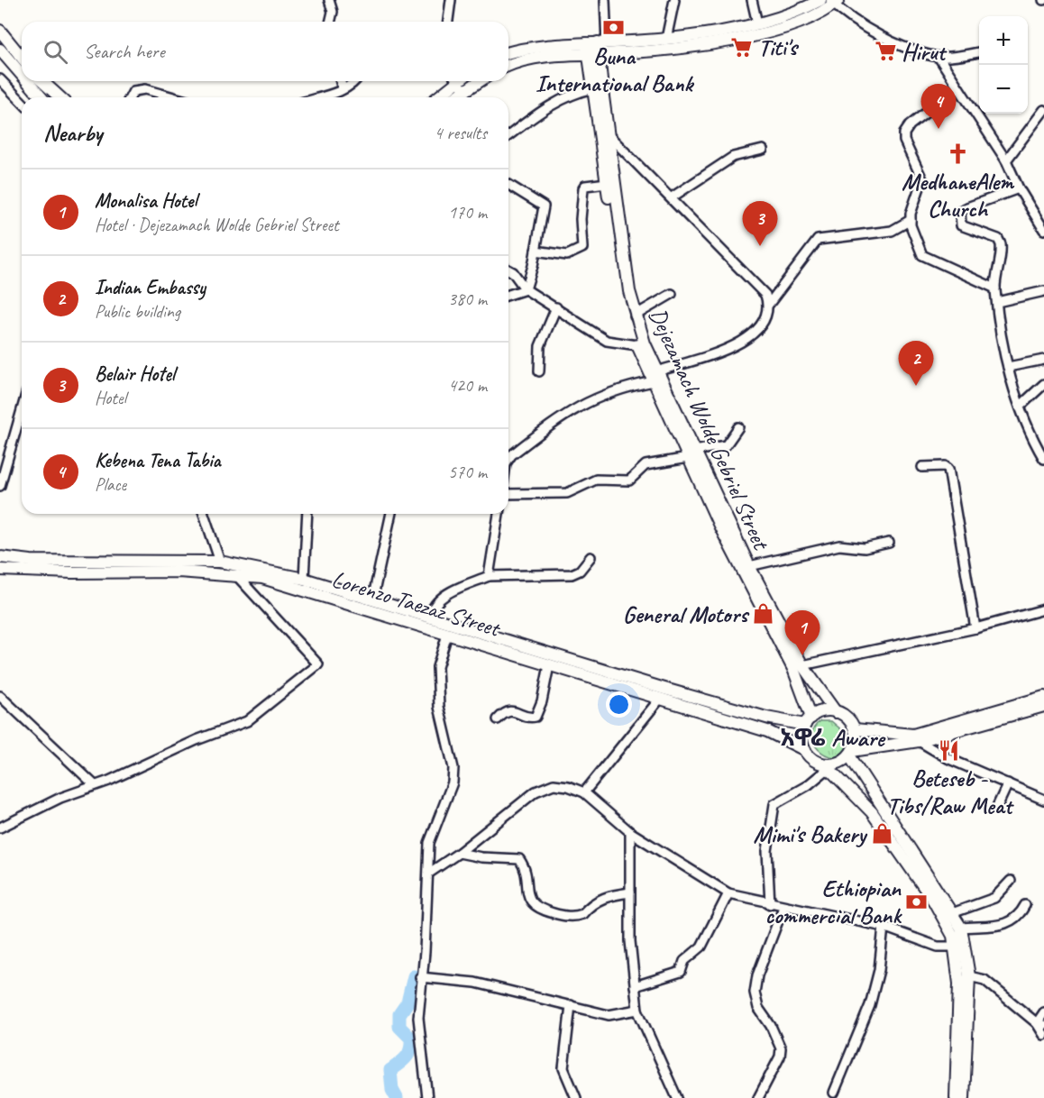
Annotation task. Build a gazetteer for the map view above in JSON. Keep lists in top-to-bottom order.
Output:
{
  "streets": {
    "main road": ["Dejezamach Wolde Gebriel Street", "Lorenzo Taezaz Street"]
  },
  "crossings": [
    ["Dejezamach Wolde Gebriel Street", "Lorenzo Taezaz Street"]
  ],
  "districts": ["አዋሬ Aware"],
  "places": {
    "bank": ["Buna International Bank", "Ethiopian commercial Bank"],
    "supermarket": ["Titi's", "Hirut"],
    "church": ["MedhaneAlem Church"],
    "shop": ["General Motors", "Mimi's Bakery"],
    "restaurant": ["Beteseb - Tibs/Raw Meat"]
  },
  "page": {
    "map_buttons": ["+", "−"],
    "search": "Search here",
    "pins": [
      "4",
      "3",
      "2",
      "1"
    ],
    "heading": ["Nearby", "4 results"],
    "list": [
      {
        "mark": "1",
        "name": "Monalisa Hotel",
        "note": "Hotel · Dejezamach Wolde Gebriel Street",
        "value": "170 m"
      },
      {
        "mark": "2",
        "name": "Indian Embassy",
        "note": "Public building",
        "value": "380 m"
      },
      {
        "mark": "3",
        "name": "Belair Hotel",
        "note": "Hotel",
        "value": "420 m"
      },
      {
        "mark": "4",
        "name": "Kebena Tena Tabia",
        "note": "Place",
        "value": "570 m"
      }
    ]
  }
}
